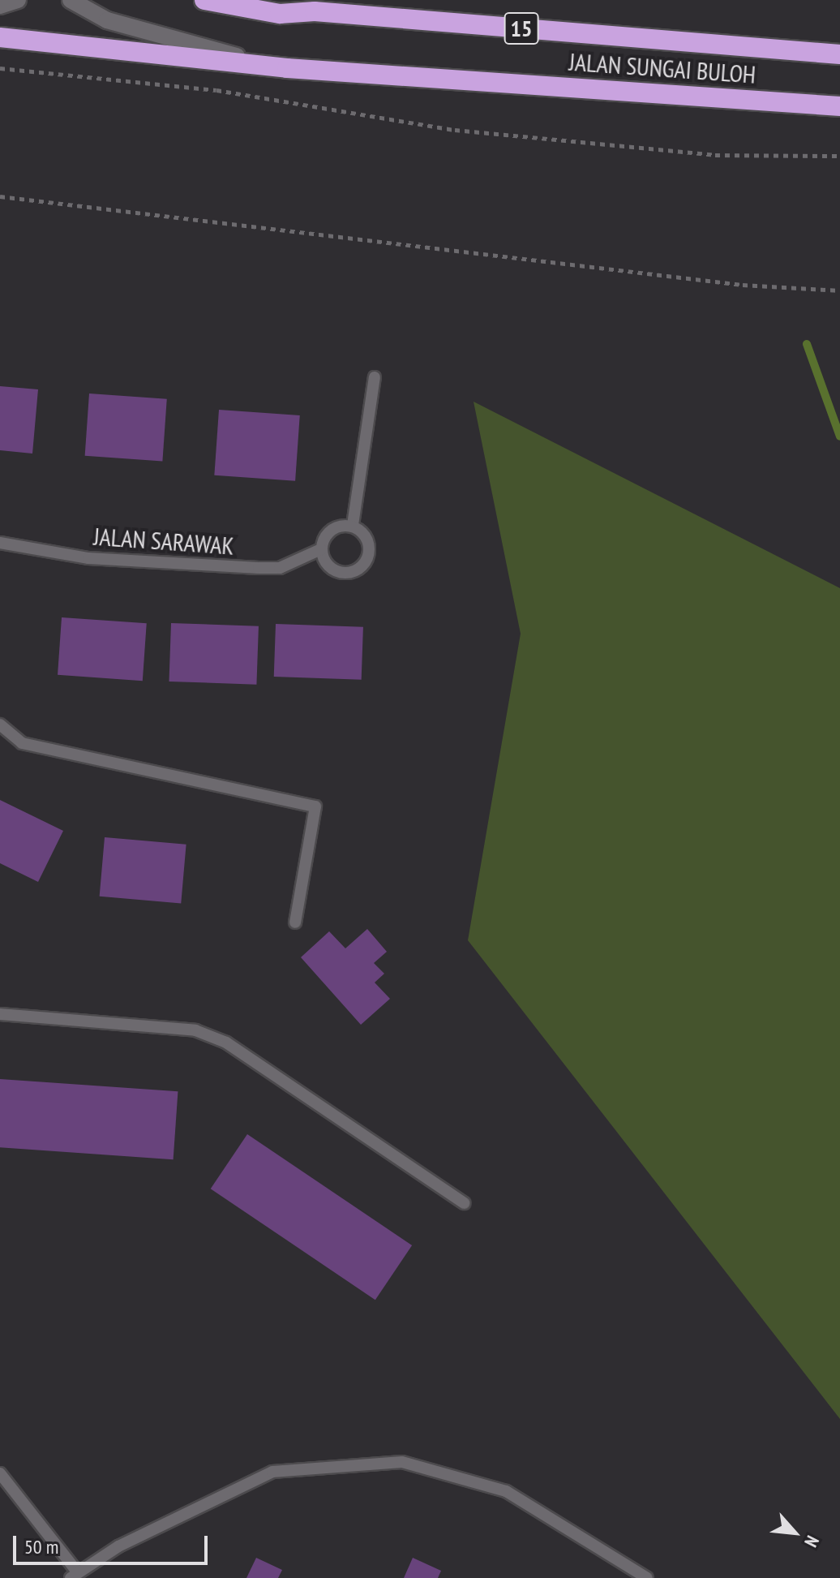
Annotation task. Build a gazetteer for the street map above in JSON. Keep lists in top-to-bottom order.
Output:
{
  "streets": {
    "highway": ["15", "JALAN SUNGAI BULOH"],
    "lane": ["JALAN SARAWAK"]
  },
  "scale_bar": "50 m",
  "north": "bottom right"
}
